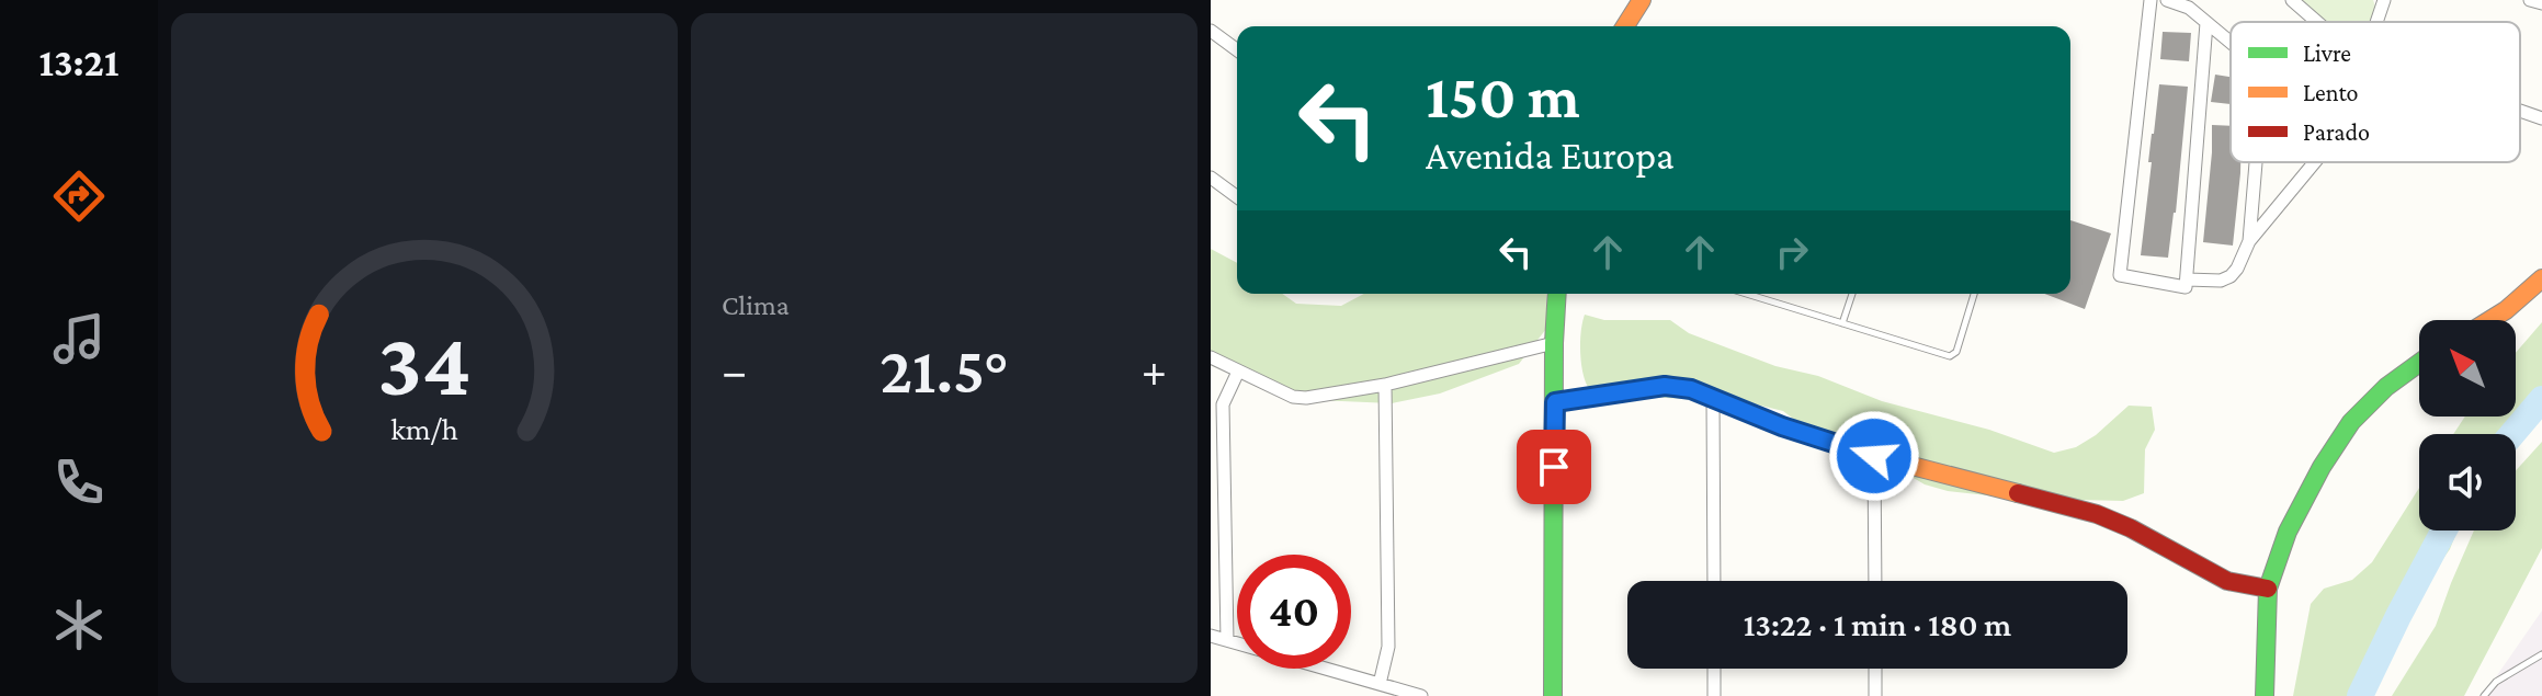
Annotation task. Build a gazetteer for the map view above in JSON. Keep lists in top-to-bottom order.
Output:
{
  "legend": ["Livre", "Lento", "Parado"],
  "north": "top left",
  "page": {
    "tabs": "13:21",
    "tile": "Clima",
    "turn": ["150 m", "Avenida Europa"],
    "heat": ["−", "21.5°", "+"],
    "limit": "40",
    "trip": "13:22 · 1 min · 180 m",
    "gauge": ["34", "km/h"]
  }
}
